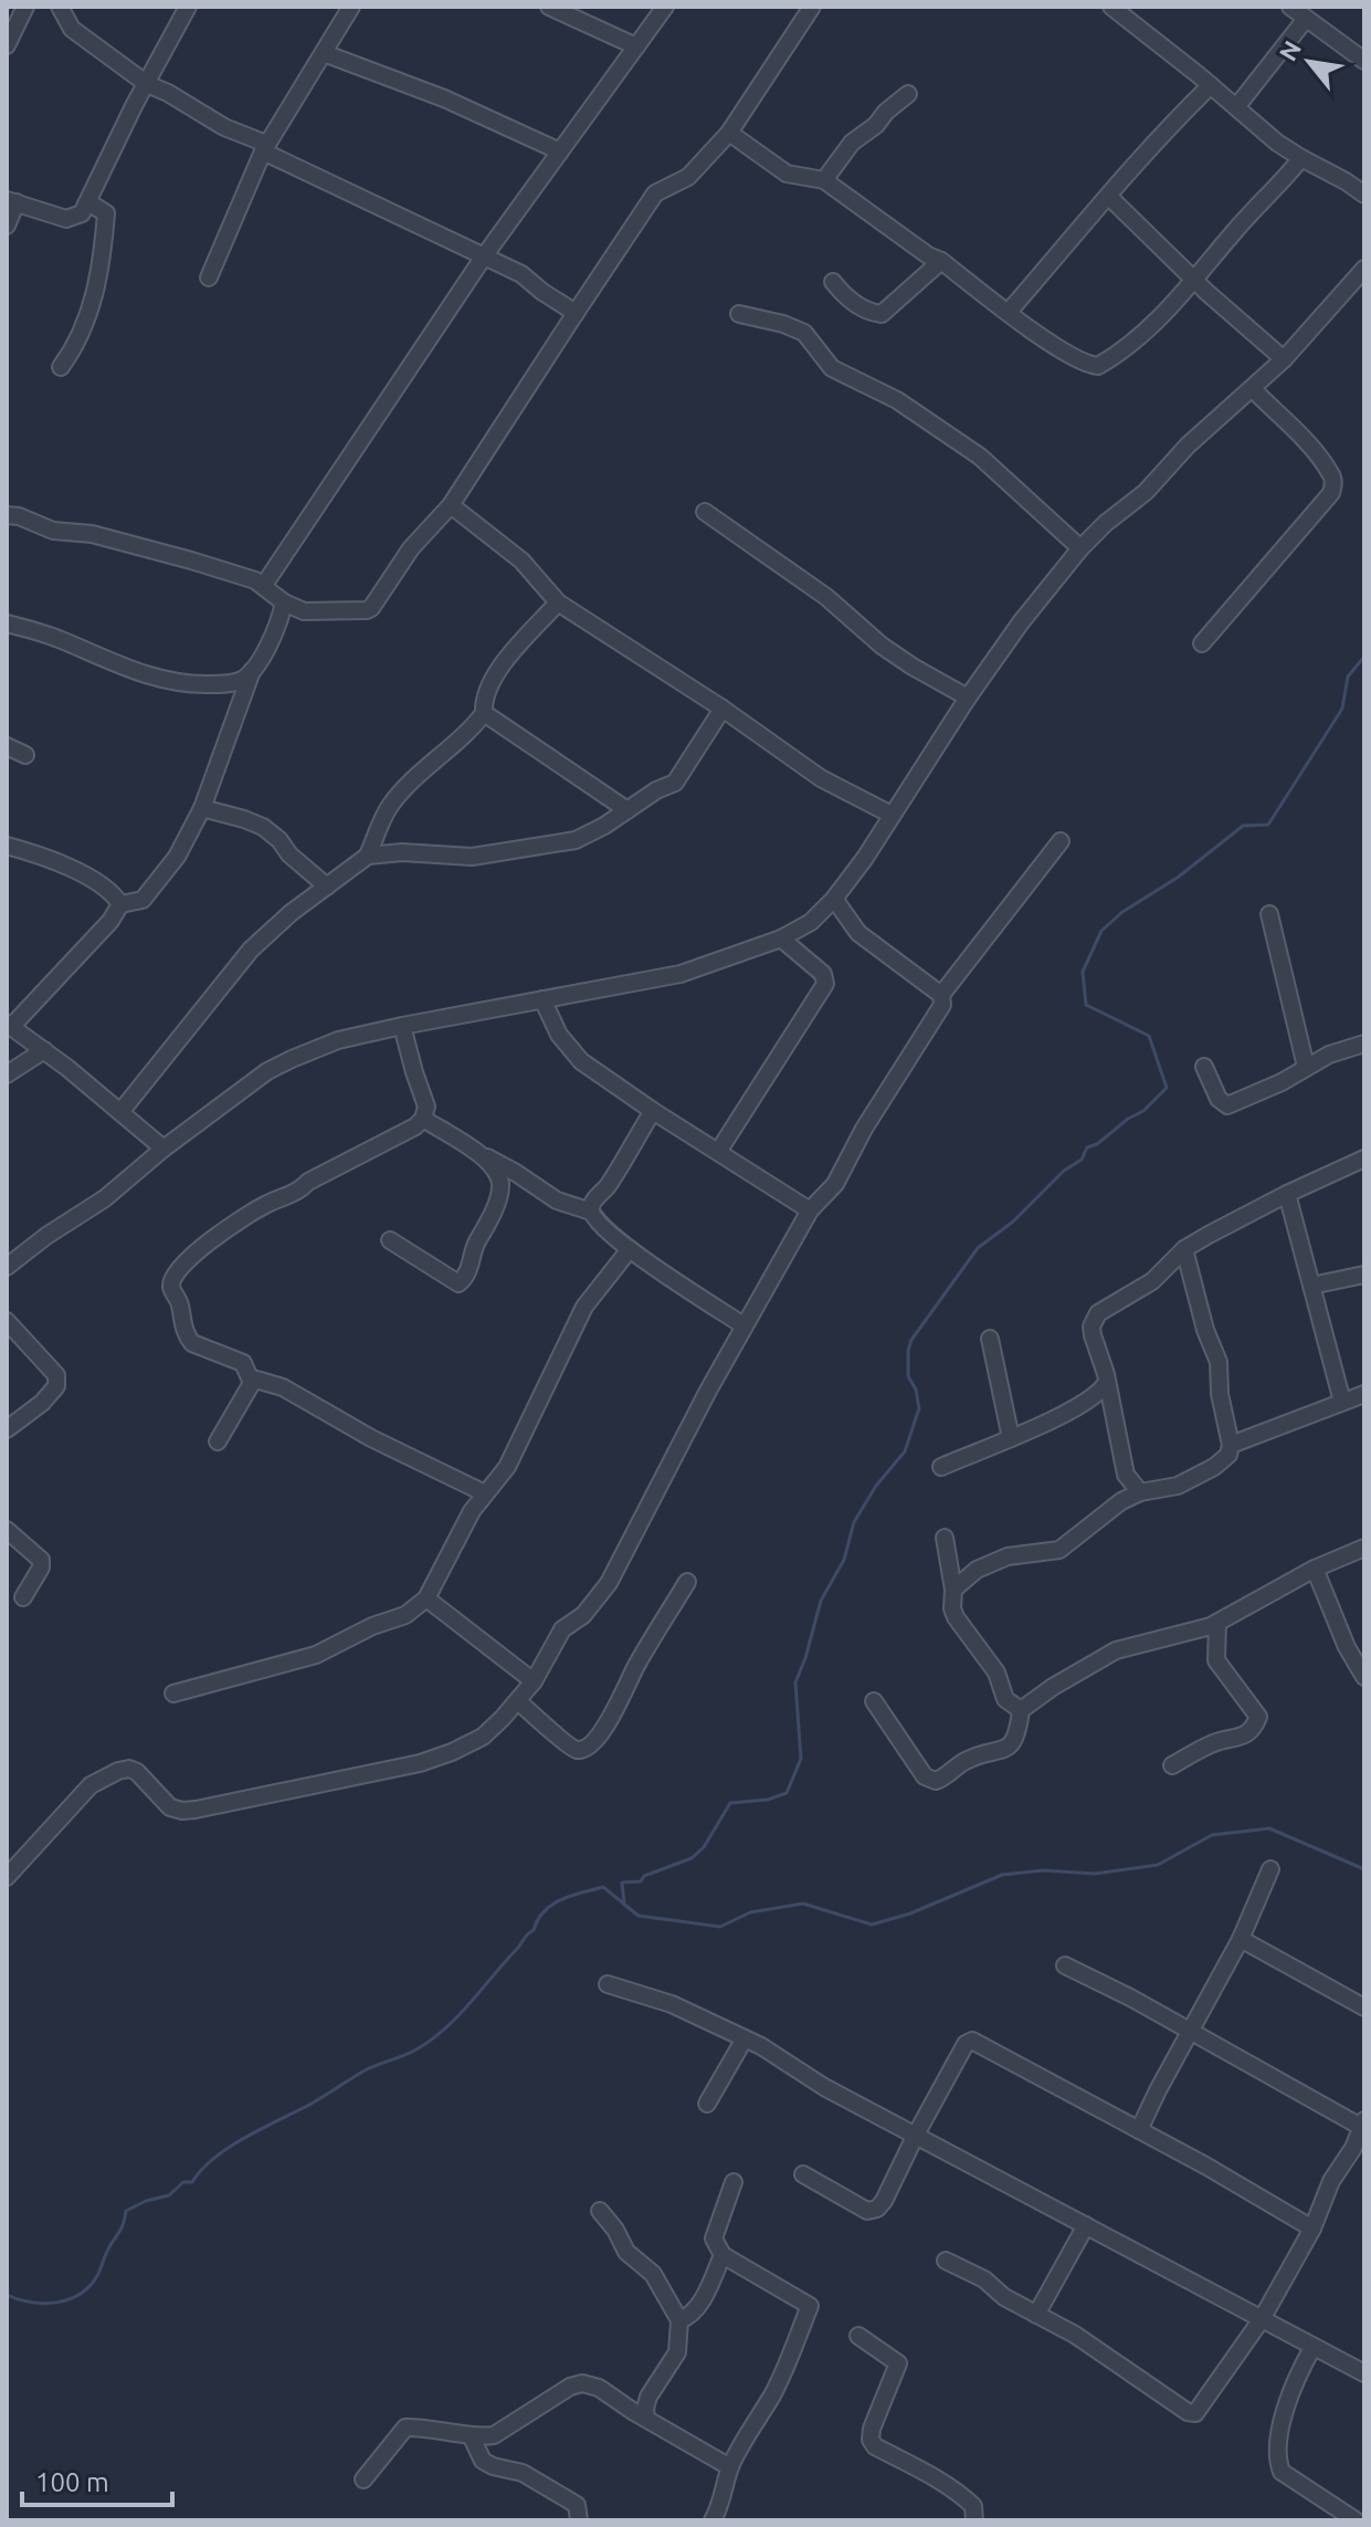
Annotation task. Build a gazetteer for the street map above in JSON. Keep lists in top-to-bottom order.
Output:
{
  "scale_bar": "100 m",
  "north": "top left"
}
